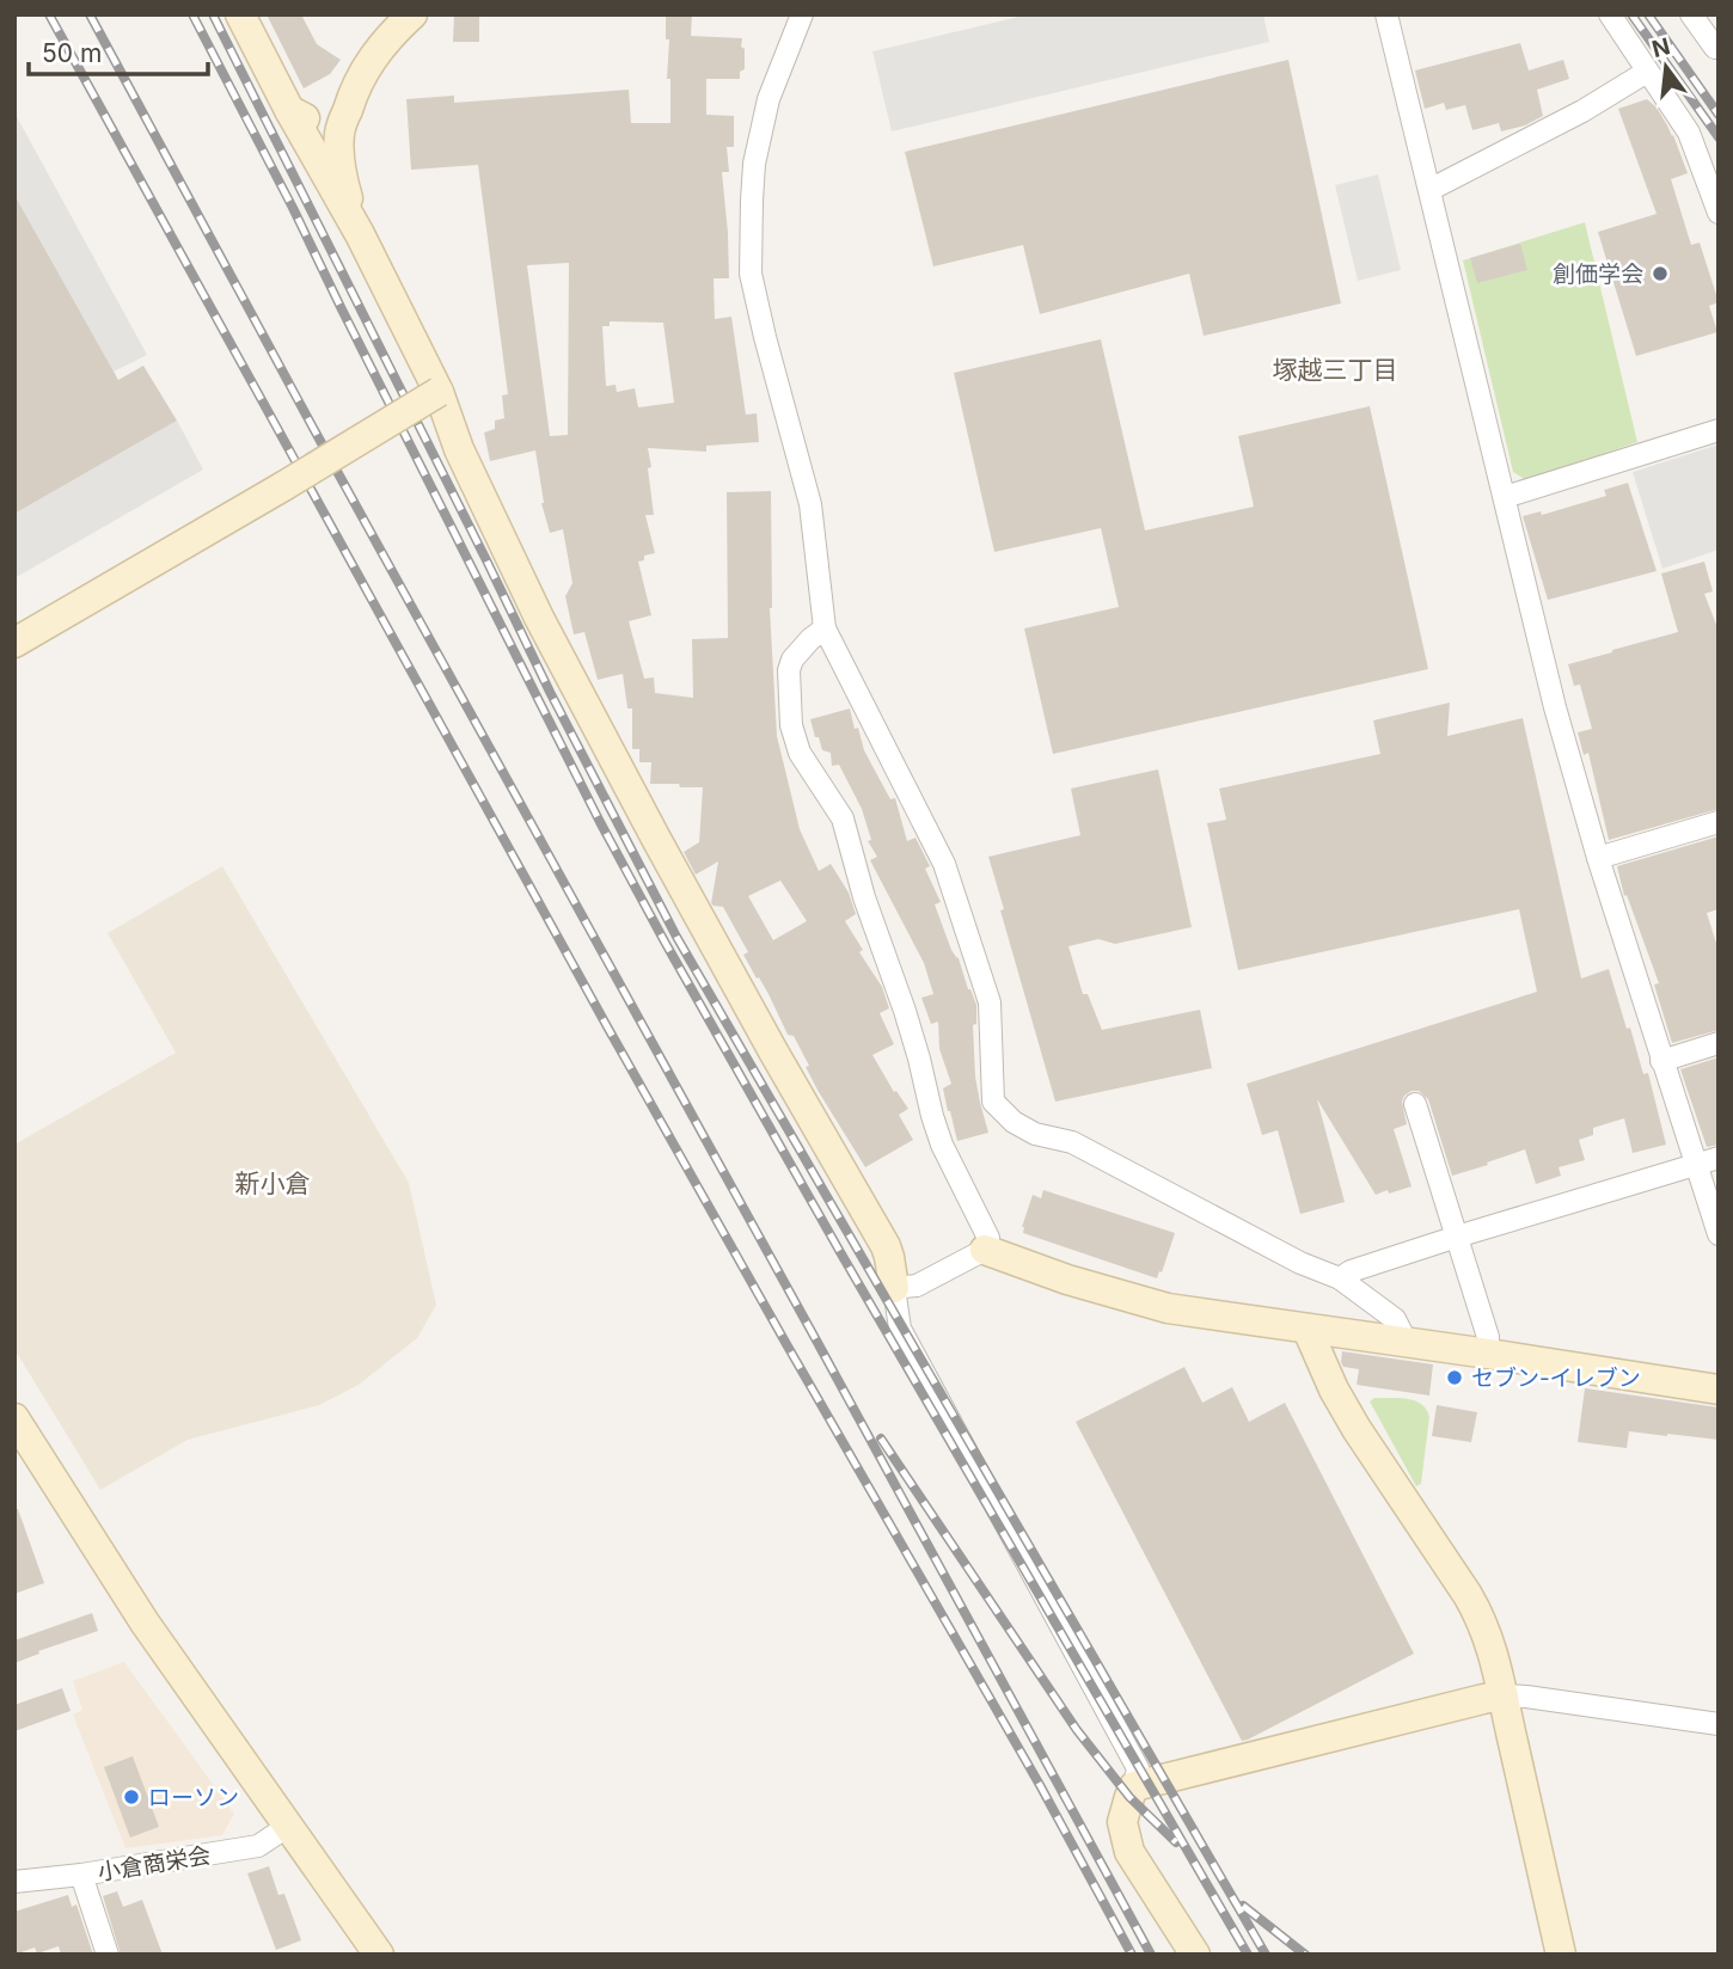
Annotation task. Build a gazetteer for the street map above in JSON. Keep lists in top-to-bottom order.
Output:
{
  "streets": {
    "street": ["小倉商栄会"]
  },
  "districts": ["塚越三丁目", "新小倉"],
  "places": ["創価学会", "セブン-イレブン", "ローソン"],
  "scale_bar": "50 m",
  "north": "top"
}
